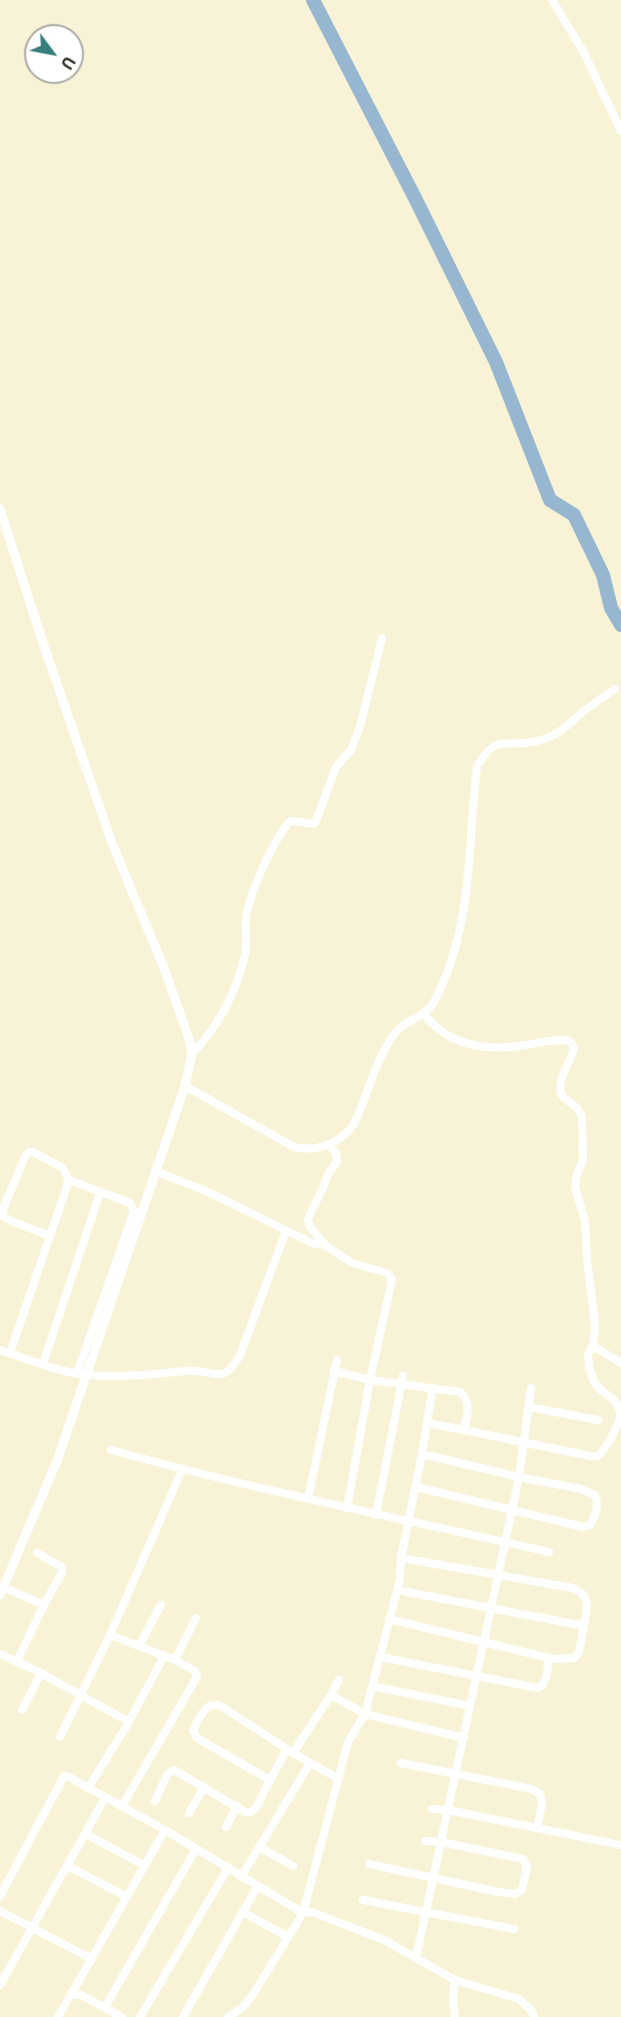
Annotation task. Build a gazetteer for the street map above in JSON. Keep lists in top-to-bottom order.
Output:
{
  "north": "bottom right"
}
